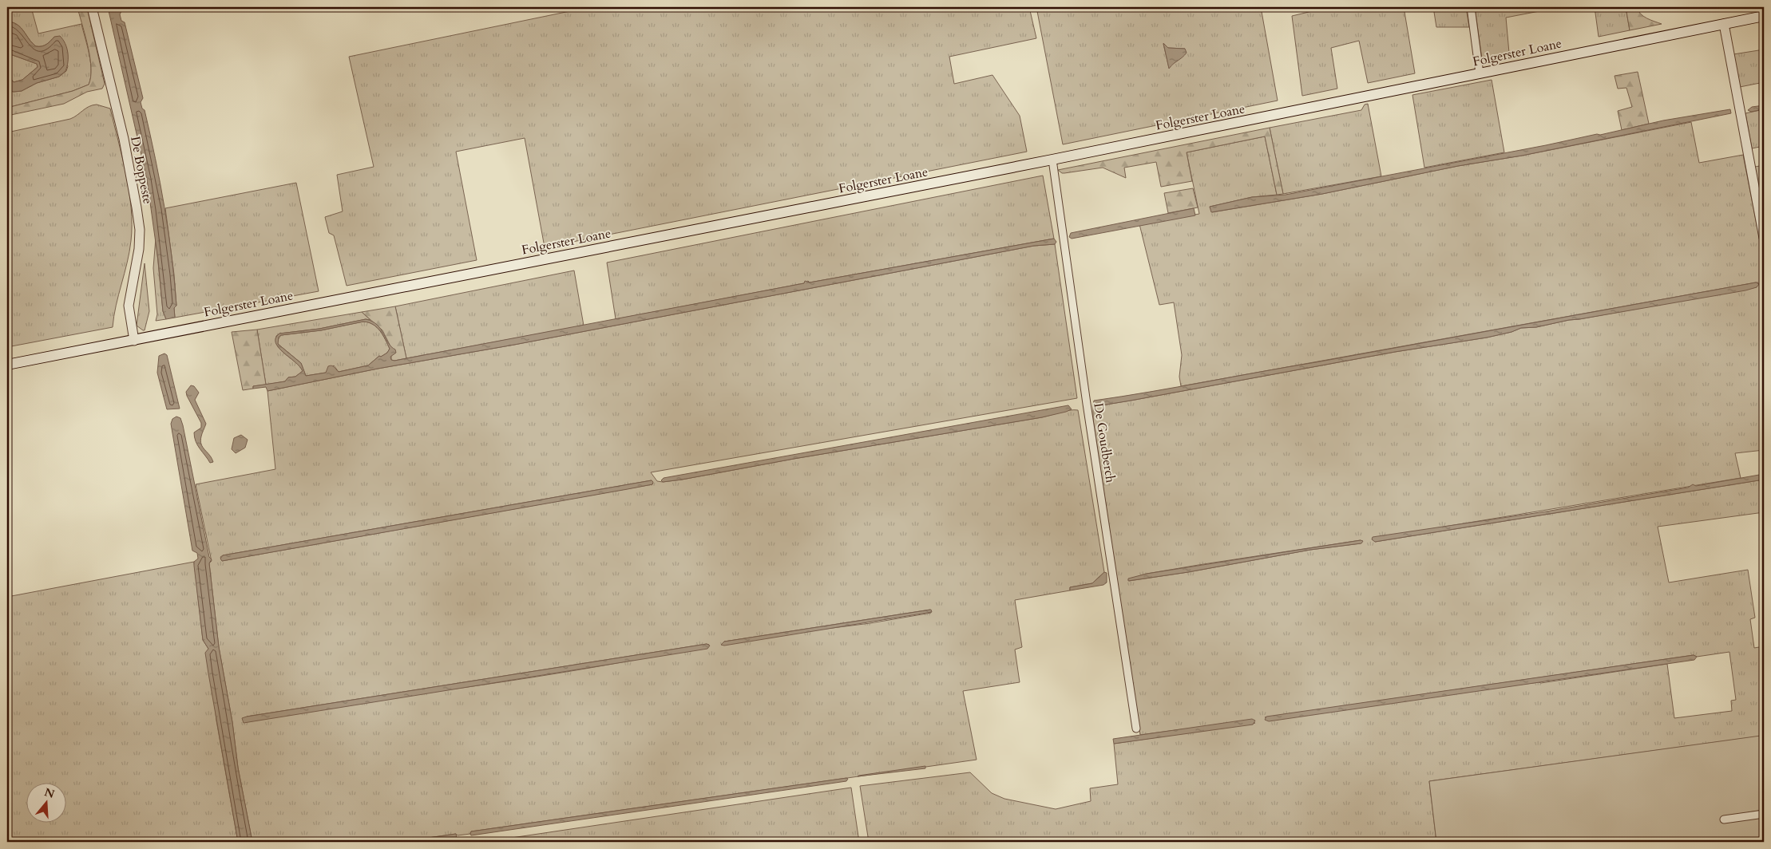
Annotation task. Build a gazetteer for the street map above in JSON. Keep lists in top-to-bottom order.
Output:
{
  "streets": {
    "main road": ["Folgerster Loane"],
    "street": ["De Boppeste", "De Goudberch"]
  },
  "crossings": [
    ["Folgerster Loane", "De Boppeste"],
    ["Folgerster Loane", "De Goudberch"]
  ],
  "north": "top"
}
